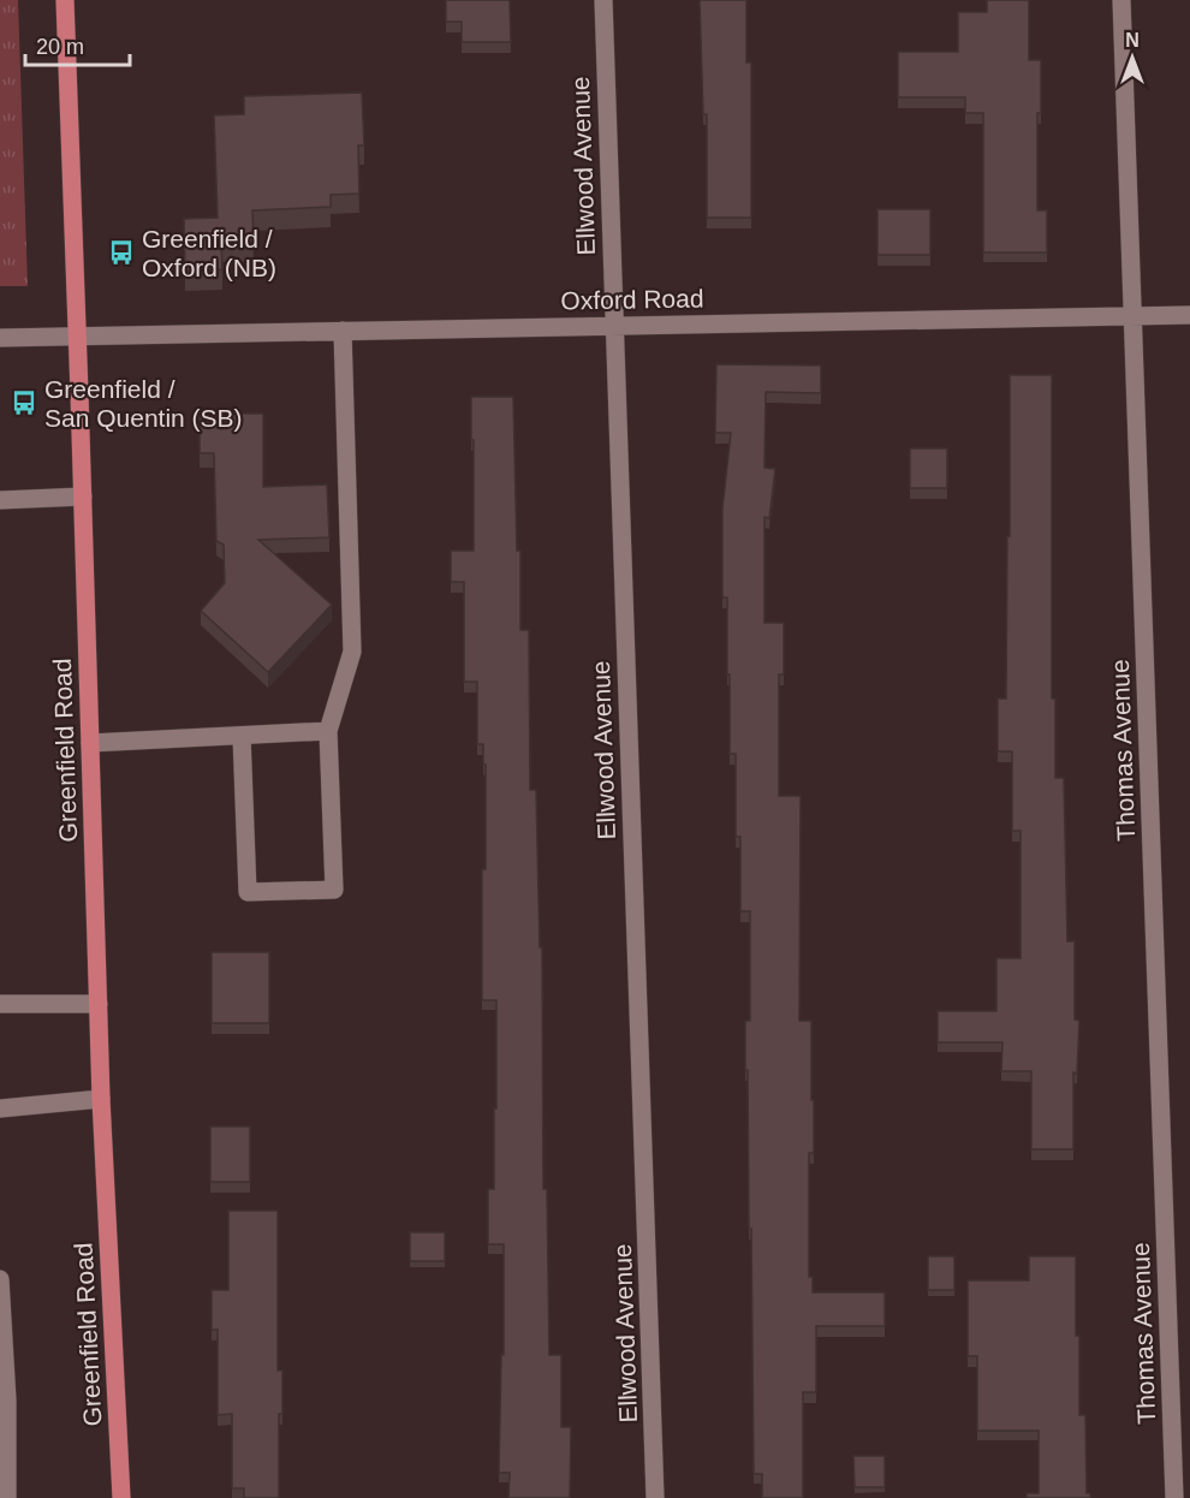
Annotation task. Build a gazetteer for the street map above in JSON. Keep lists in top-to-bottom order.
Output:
{
  "streets": {
    "main road": ["Greenfield Road"],
    "street": ["Ellwood Avenue", "Oxford Road", "Thomas Avenue"]
  },
  "crossings": [
    ["Ellwood Avenue", "Oxford Road"],
    ["Oxford Road", "Greenfield Road"],
    ["Oxford Road", "Thomas Avenue"]
  ],
  "places": {
    "bus stop": ["Greenfield / Oxford (NB)", "Greenfield / San Quentin (SB)"]
  },
  "scale_bar": "20 m",
  "north": "top"
}
